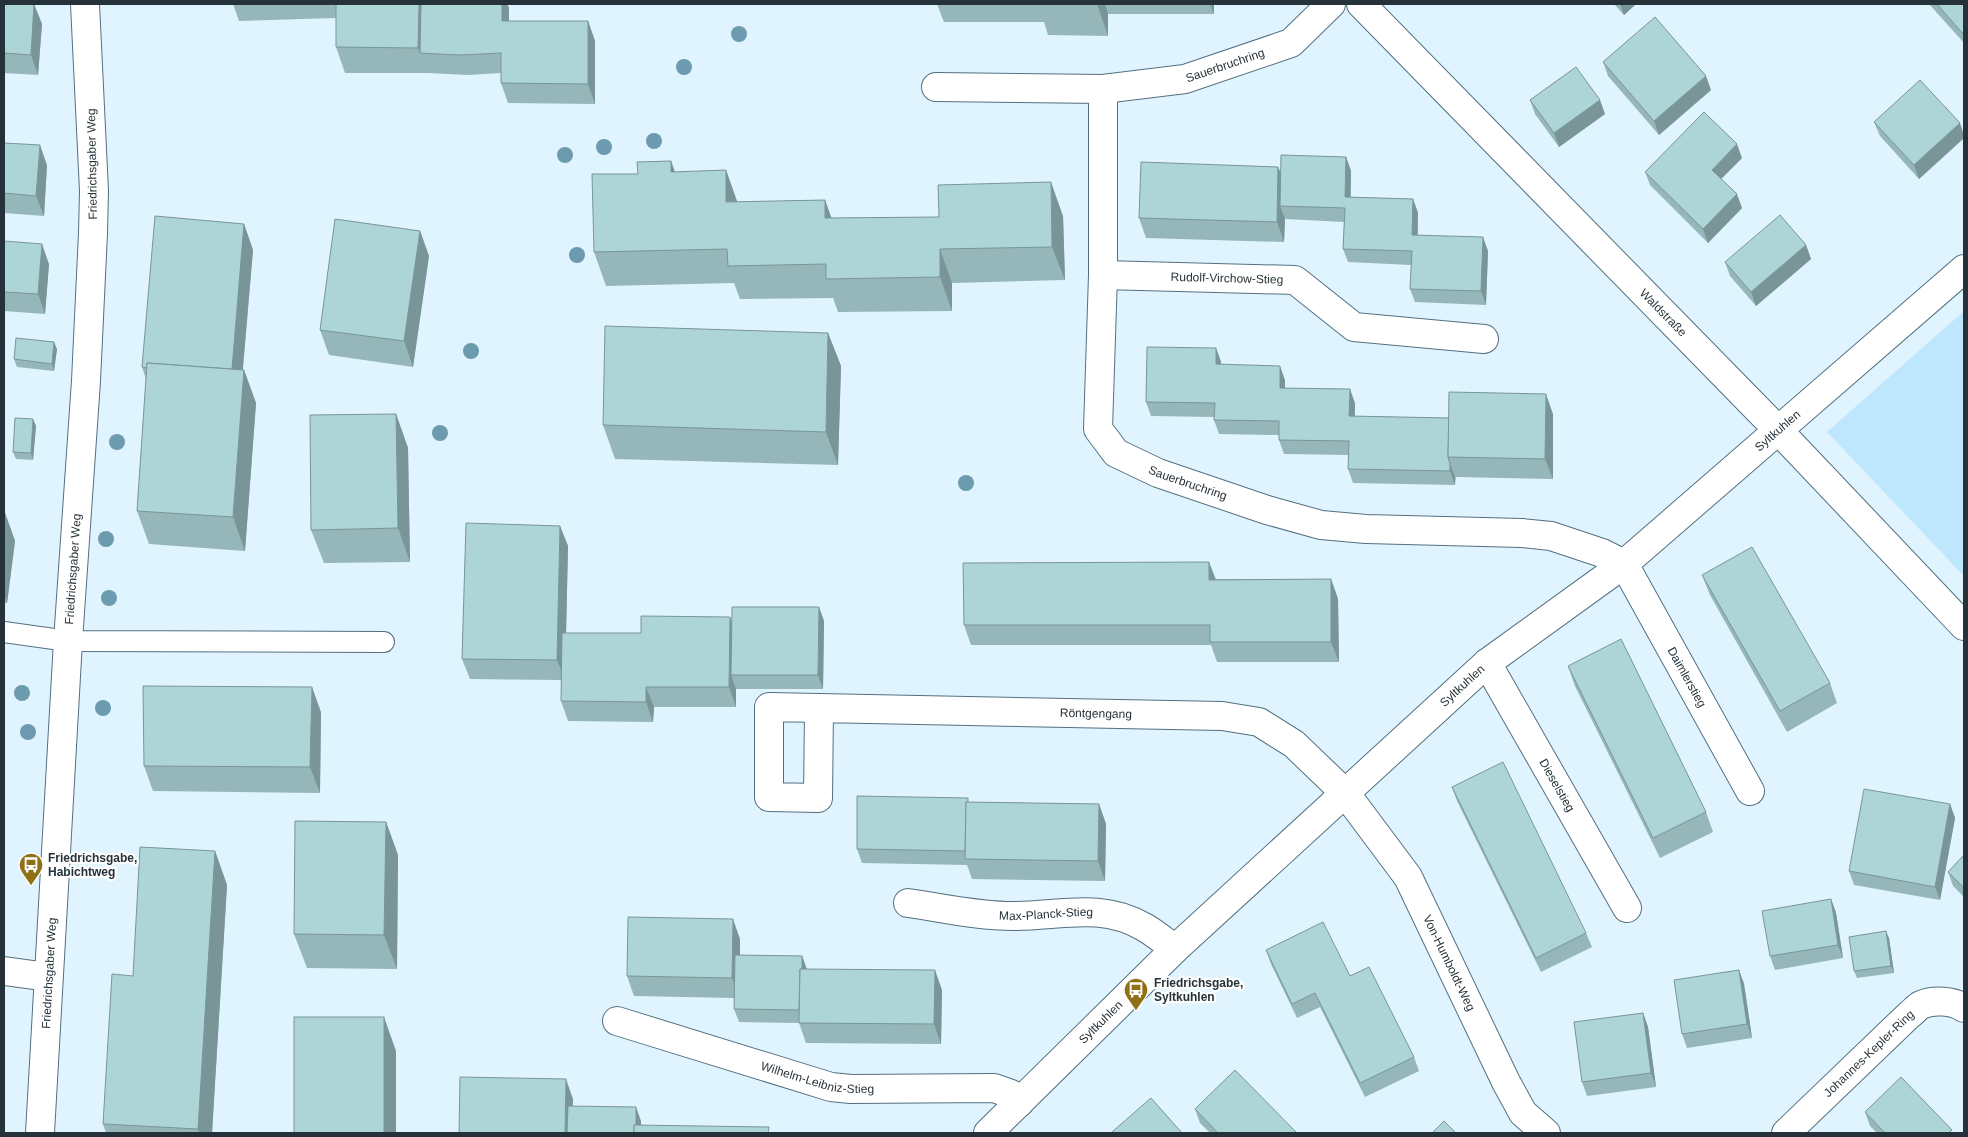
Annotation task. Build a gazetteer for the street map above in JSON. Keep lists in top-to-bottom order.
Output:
{
  "streets": {
    "street": [
      "Sauerbruchring",
      "Friedrichsgaber Weg",
      "Rudolf-Virchow-Stieg",
      "Waldstraße",
      "Syltkuhlen",
      "Daimlerstieg",
      "Röntgengang",
      "Dieselstieg",
      "Max-Planck-Stieg",
      "Von-Humboldt-Weg",
      "Johannes-Kepler-Ring",
      "Wilhelm-Leibniz-Stieg"
    ]
  },
  "crossings": [
    ["Sauerbruchring", "Rudolf-Virchow-Stieg"],
    ["Sauerbruchring", "Syltkuhlen"],
    ["Sauerbruchring", "Daimlerstieg"],
    ["Waldstraße", "Syltkuhlen"],
    ["Syltkuhlen", "Daimlerstieg"],
    ["Syltkuhlen", "Röntgengang"],
    ["Syltkuhlen", "Dieselstieg"],
    ["Syltkuhlen", "Max-Planck-Stieg"],
    ["Syltkuhlen", "Von-Humboldt-Weg"],
    ["Syltkuhlen", "Wilhelm-Leibniz-Stieg"],
    ["Röntgengang", "Von-Humboldt-Weg"]
  ],
  "places": {
    "bus stop": ["Friedrichsgabe, Habichtweg", "Friedrichsgabe, Syltkuhlen"]
  }
}
